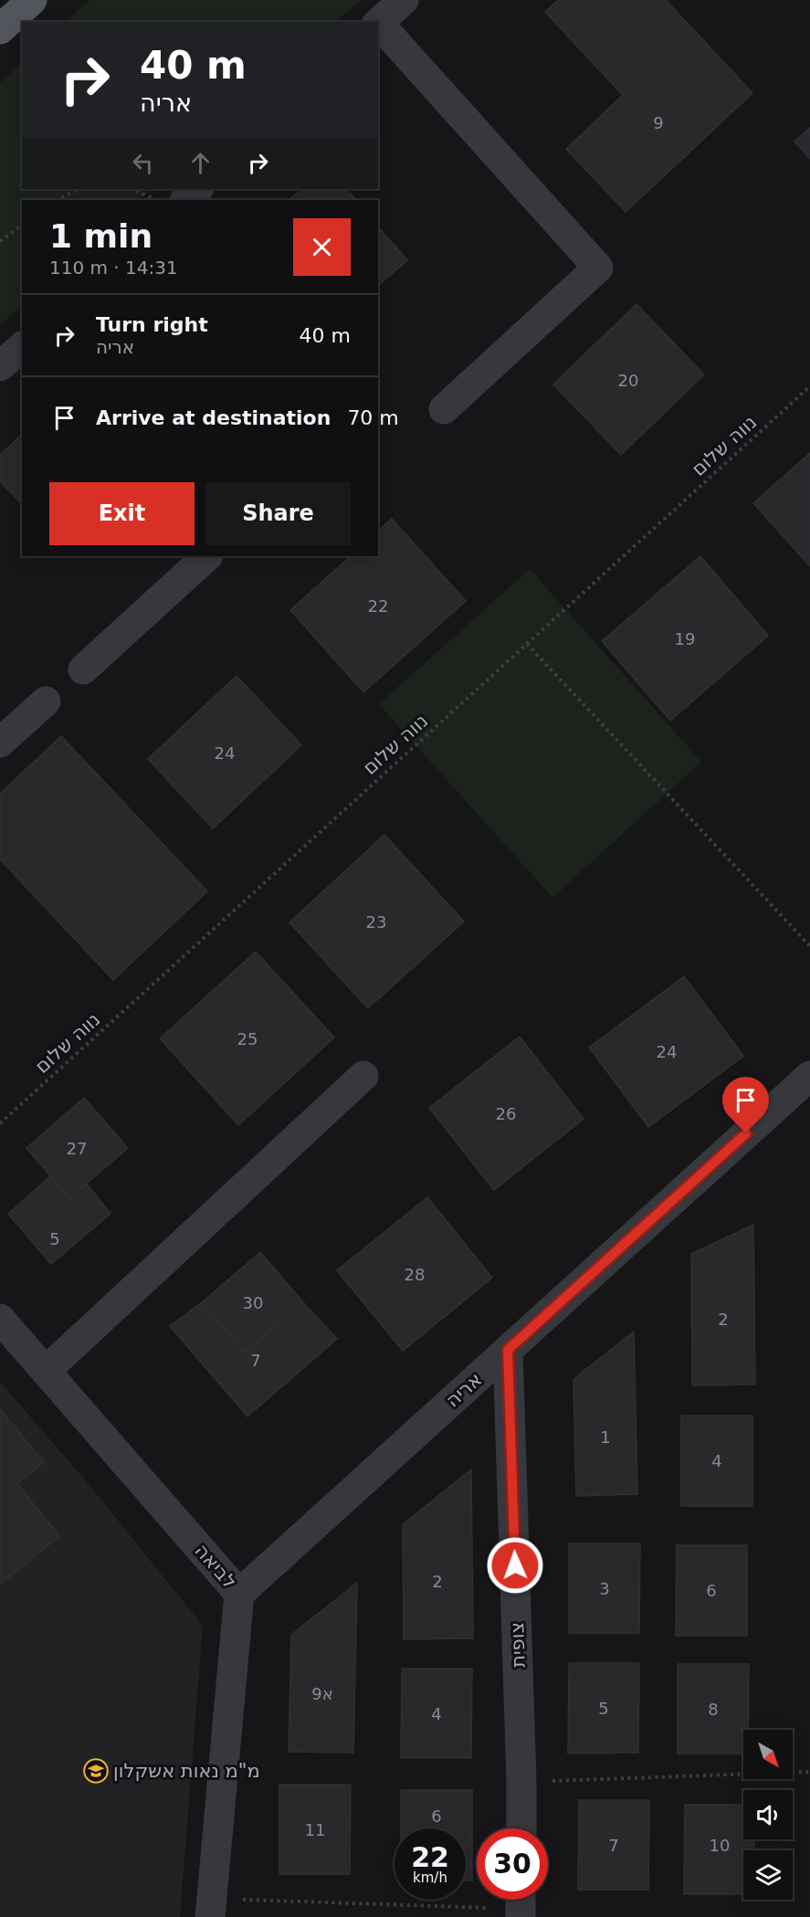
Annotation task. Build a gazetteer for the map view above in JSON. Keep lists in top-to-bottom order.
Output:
{
  "streets": {
    "street": ["אריה", "לביאה", "צופית"],
    "path": ["נווה שלום"]
  },
  "crossings": [
    ["אריה", "לביאה"],
    ["אריה", "צופית"]
  ],
  "places": {
    "school or university": ["מ\"מ נאות אשקלון"]
  },
  "house_numbers": [
    "9",
    "20",
    "22",
    "19",
    "24",
    "23",
    "25",
    "24",
    "26",
    "27",
    "5",
    "28",
    "30",
    "2",
    "7",
    "1",
    "4",
    "2",
    "3",
    "6",
    "9א",
    "5",
    "8",
    "4",
    "6",
    "11",
    "7",
    "10"
  ],
  "north": "bottom right",
  "page": {
    "turn": ["40 m", "אריה"],
    "heading": ["1 min", "110 m · 14:31"],
    "list": [
      {
        "name": "Turn right",
        "note": "אריה",
        "value": "40 m"
      },
      {
        "name": "Arrive at destination",
        "value": "70 m"
      }
    ],
    "buttons": ["Exit", "Share"],
    "speed": "22 km/h",
    "limit": "30"
  }
}
